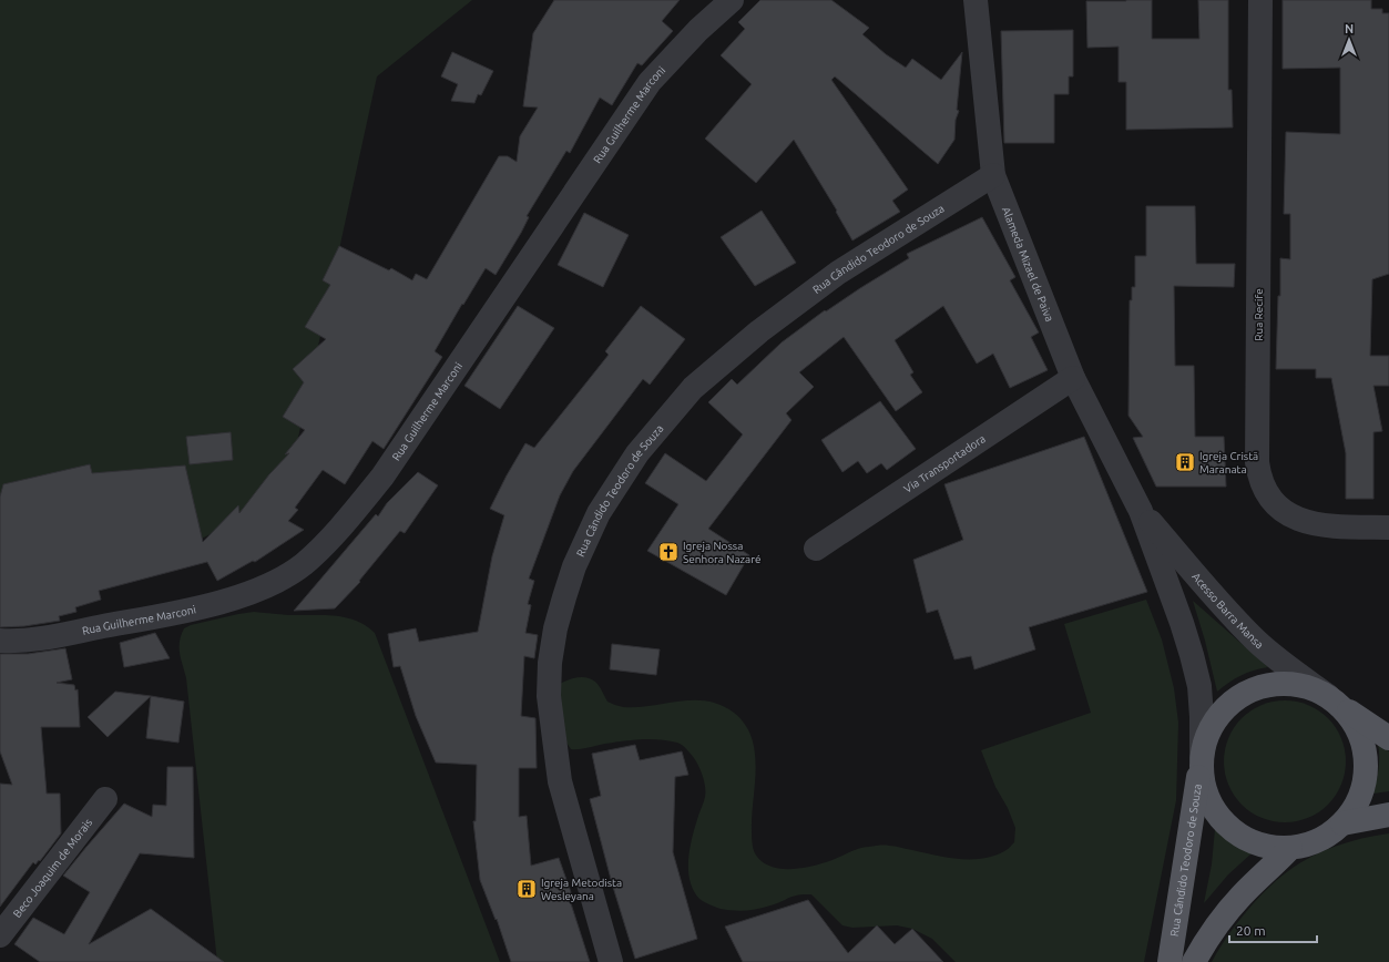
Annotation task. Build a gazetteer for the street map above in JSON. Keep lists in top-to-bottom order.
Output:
{
  "streets": {
    "main road": ["Rua Cândido Teodoro de Souza"],
    "street": [
      "Rua Guilherme Marconi",
      "Alameda Mizael de Paiva",
      "Rua Recife",
      "Via Transportadora",
      "Acesso Barra Mansa",
      "Beco Joaquim de Morais"
    ]
  },
  "crossings": [
    ["Rua Cândido Teodoro de Souza", "Alameda Mizael de Paiva"],
    ["Alameda Mizael de Paiva", "Via Transportadora"],
    ["Alameda Mizael de Paiva", "Acesso Barra Mansa"]
  ],
  "places": {
    "building": ["Igreja Cristã Maranata", "Igreja Metodista Wesleyana"],
    "church": ["Igreja Nossa Senhora Nazaré"]
  },
  "scale_bar": "20 m",
  "north": "top"
}
